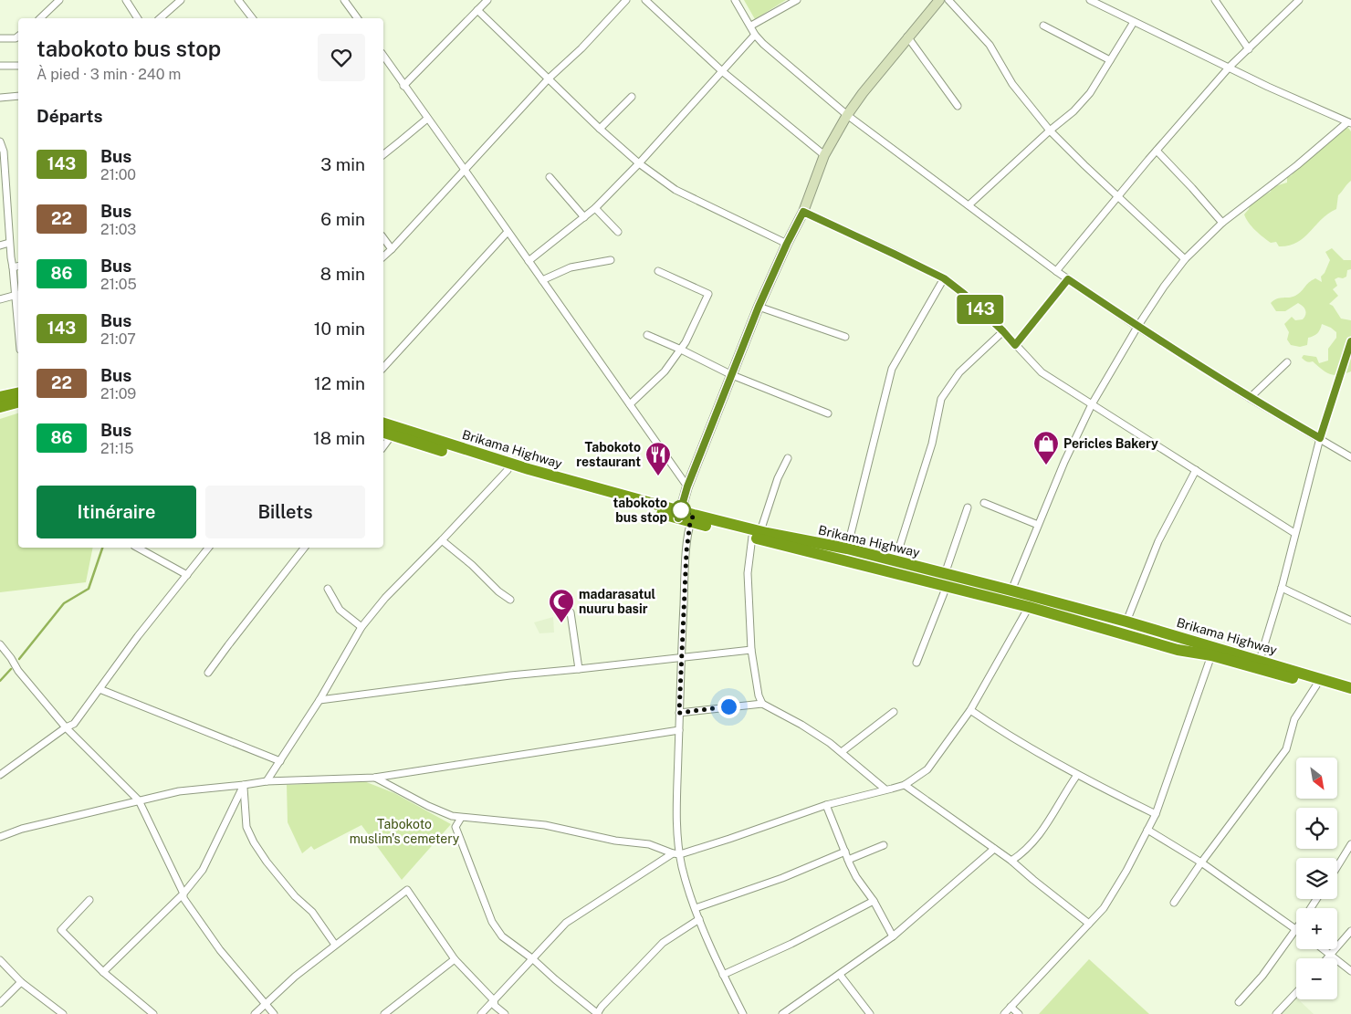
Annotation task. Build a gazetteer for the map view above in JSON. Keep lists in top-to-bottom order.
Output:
{
  "streets": {
    "highway": ["Brikama Highway"]
  },
  "parks": ["Tabokoto muslim's cemetery"],
  "places": {
    "shop": ["Pericles Bakery"],
    "restaurant": ["Tabokoto restaurant"],
    "other": ["tabokoto bus stop"],
    "mosque": ["madarasatul nuuru basir"]
  },
  "lines": ["bus line 143"],
  "north": "bottom right",
  "page": {
    "on_map": "143",
    "heading": [
      ["tabokoto bus stop", "À pied · 3 min · 240 m"],
      "Départs"
    ],
    "list": [
      {
        "mark": "143",
        "name": "Bus",
        "note": "21:00",
        "value": "3 min"
      },
      {
        "mark": "22",
        "name": "Bus",
        "note": "21:03",
        "value": "6 min"
      },
      {
        "mark": "86",
        "name": "Bus",
        "note": "21:05",
        "value": "8 min"
      },
      {
        "mark": "143",
        "name": "Bus",
        "note": "21:07",
        "value": "10 min"
      },
      {
        "mark": "22",
        "name": "Bus",
        "note": "21:09",
        "value": "12 min"
      },
      {
        "mark": "86",
        "name": "Bus",
        "note": "21:15",
        "value": "18 min"
      }
    ],
    "buttons": ["Itinéraire", "Billets"],
    "map_buttons": ["+", "−"]
  }
}
